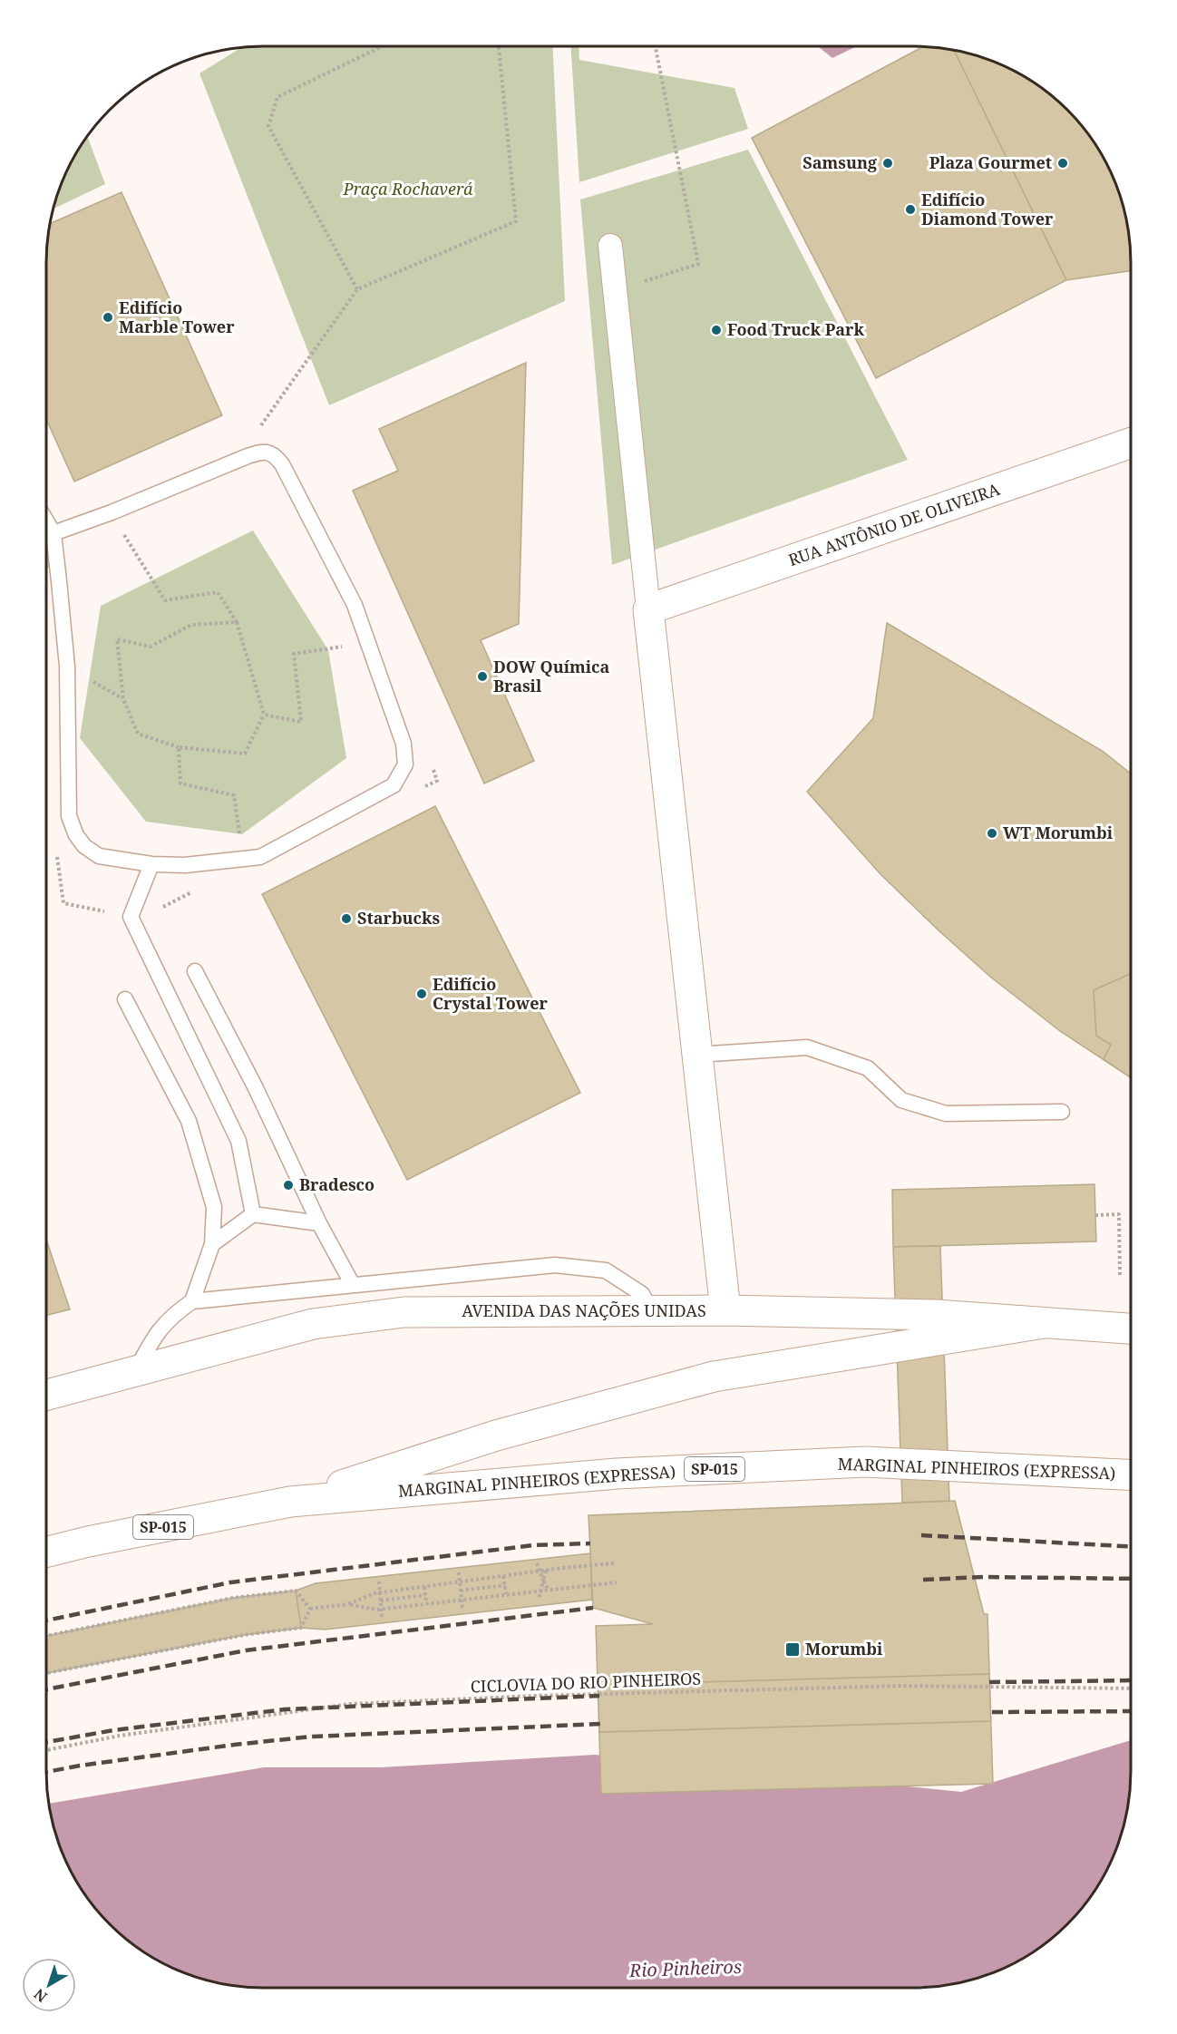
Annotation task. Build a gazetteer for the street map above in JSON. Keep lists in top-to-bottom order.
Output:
{
  "streets": {
    "main road": [
      "RUA ANTÔNIO DE OLIVEIRA",
      "AVENIDA DAS NAÇÕES UNIDAS",
      "SP-015",
      "MARGINAL PINHEIROS (EXPRESSA)"
    ],
    "path": ["CICLOVIA DO RIO PINHEIROS"]
  },
  "water": ["Rio Pinheiros"],
  "parks": ["Praça Rochaverá"],
  "places": {
    "other": [
      "Samsung",
      "Plaza Gourmet",
      "Edifício Diamond Tower",
      "Edifício Marble Tower",
      "Food Truck Park",
      "DOW Química Brasil",
      "WT Morumbi",
      "Starbucks",
      "Edifício Crystal Tower",
      "Bradesco"
    ],
    "transit": ["Morumbi"]
  },
  "north": "bottom left"
}
